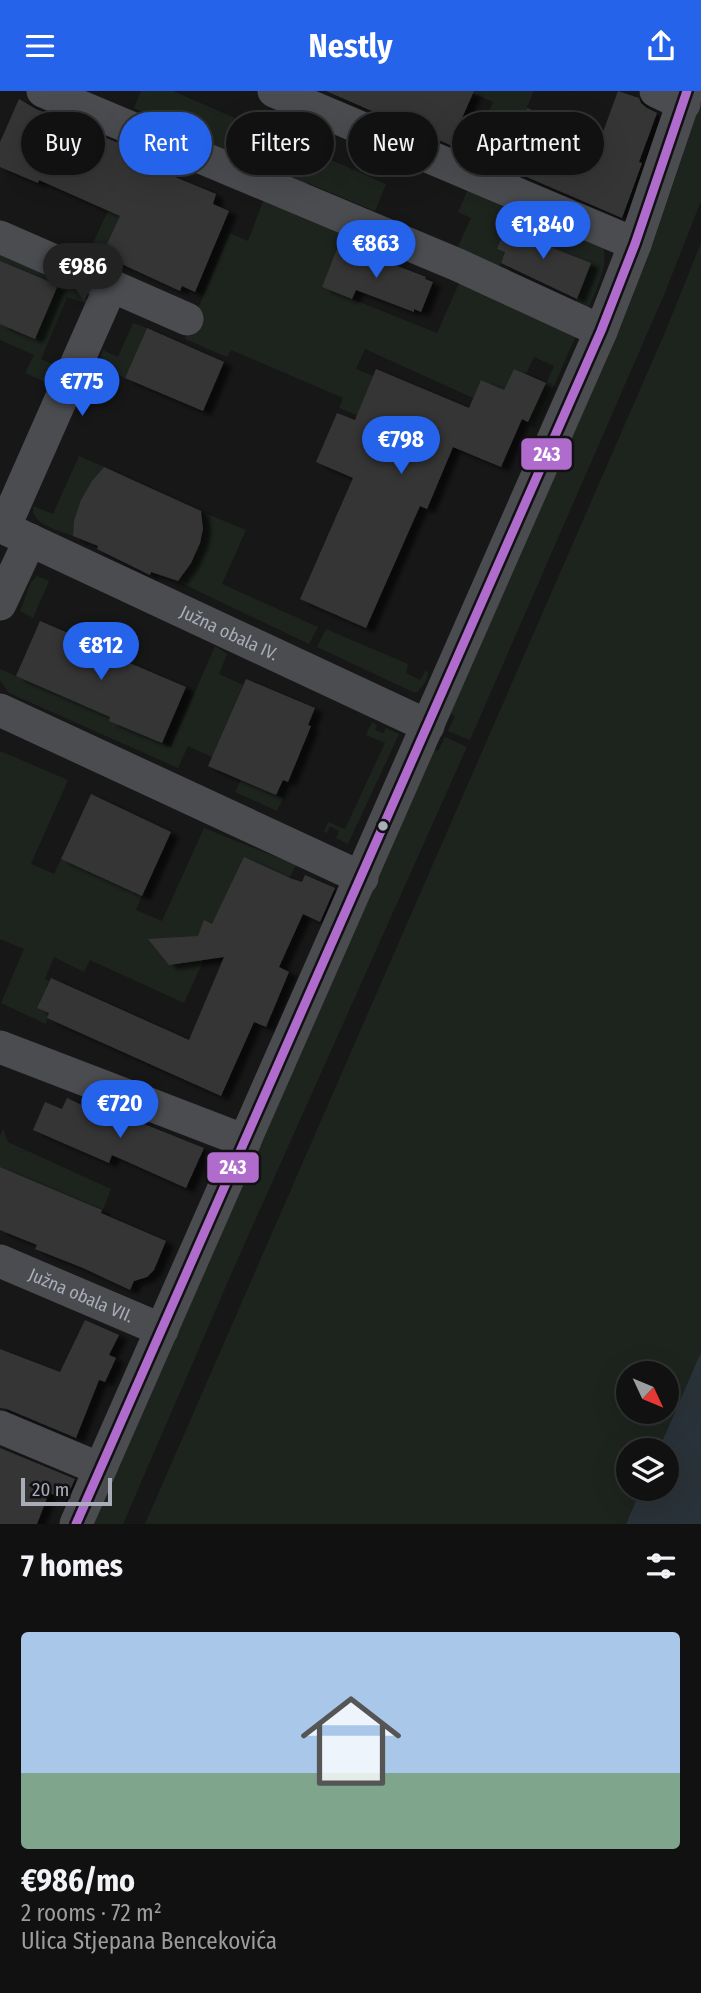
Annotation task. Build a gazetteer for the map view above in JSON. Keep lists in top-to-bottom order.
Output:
{
  "streets": {
    "street": ["Južna obala IV.", "Južna obala VII."]
  },
  "lines": ["transit line 243"],
  "scale_bar": "20 m",
  "north": "bottom right",
  "page": {
    "header": "Nestly",
    "chip": [
      "Buy",
      "Rent",
      "Filters",
      "New",
      "Apartment"
    ],
    "price": [
      "€1,840",
      "€863",
      "€986",
      "€775",
      "€798",
      "€812",
      "€720"
    ],
    "scale": "20 m",
    "heading": "7 homes",
    "list": [
      {
        "name": "€986/mo",
        "note": "2 rooms · 72 m² · Ulica Stjepana Bencekovića"
      }
    ]
  }
}
